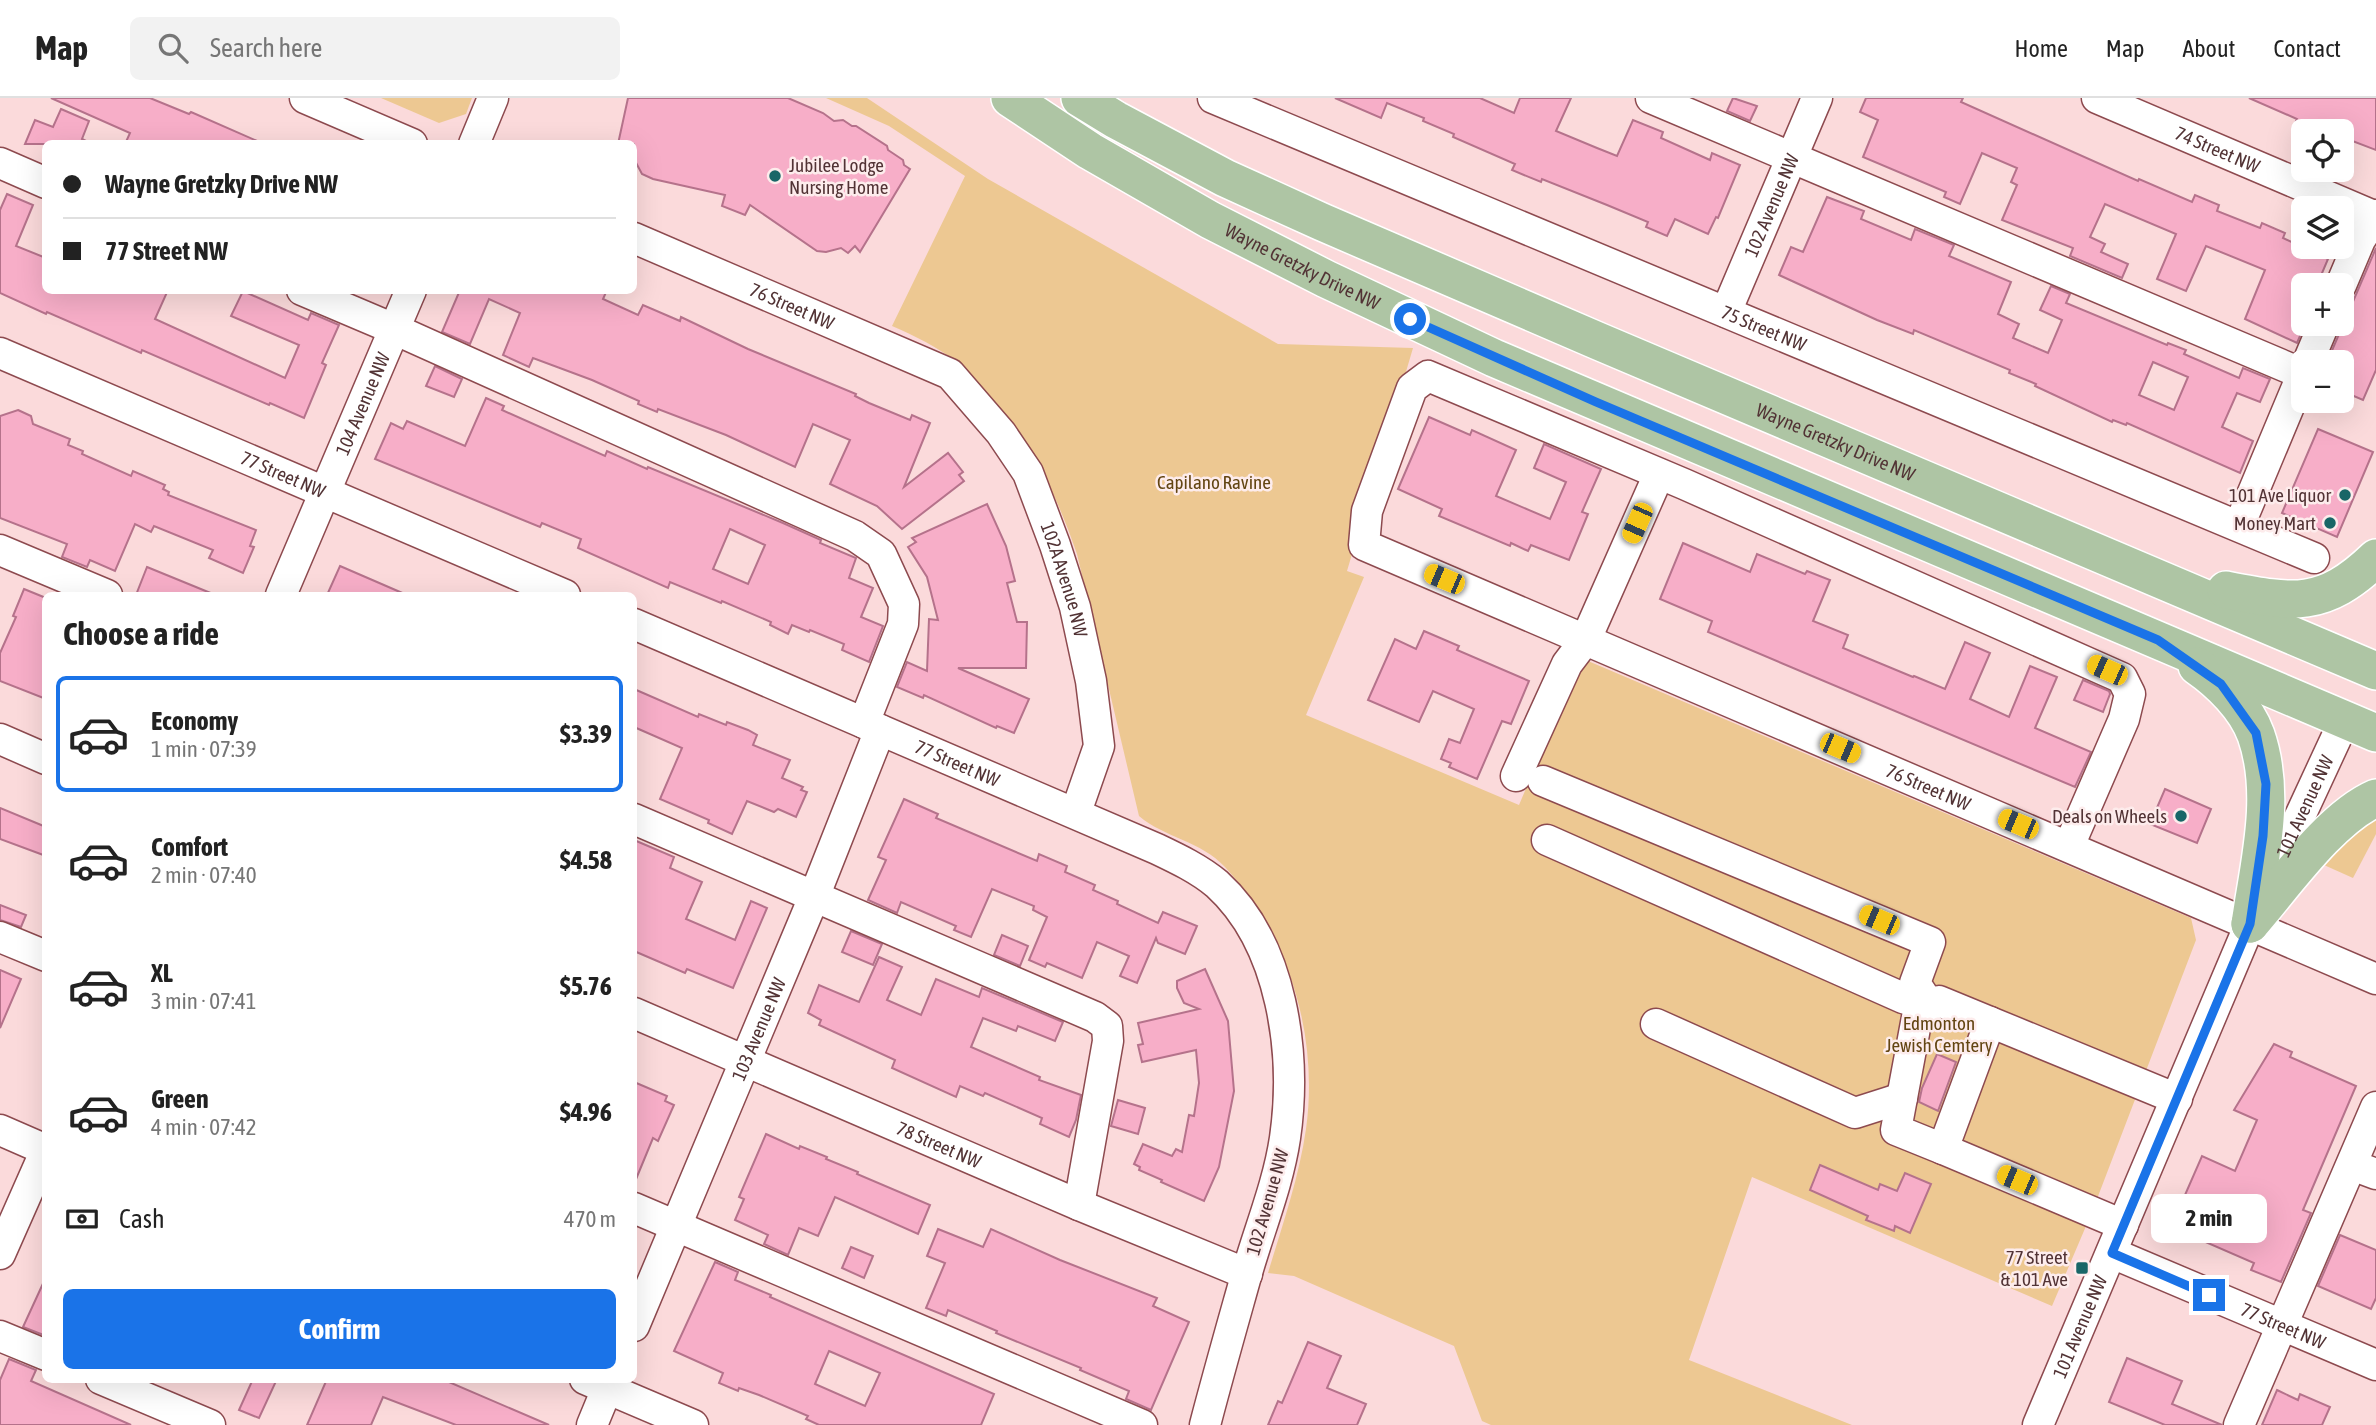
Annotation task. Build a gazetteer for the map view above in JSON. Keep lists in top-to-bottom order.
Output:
{
  "streets": {
    "main road": ["Wayne Gretzky Drive NW", "101 Avenue NW"],
    "street": [
      "74 Street NW",
      "102 Avenue NW",
      "76 Street NW",
      "75 Street NW",
      "104 Avenue NW",
      "77 Street NW",
      "102A Avenue NW",
      "103 Avenue NW",
      "78 Street NW"
    ]
  },
  "crossings": [
    ["102 Avenue NW", "75 Street NW"],
    ["102 Avenue NW", "77 Street NW"],
    ["102 Avenue NW", "78 Street NW"],
    ["Wayne Gretzky Drive NW", "101 Avenue NW"],
    ["76 Street NW", "102A Avenue NW"],
    ["76 Street NW", "101 Avenue NW"],
    ["104 Avenue NW", "77 Street NW"],
    ["104 Avenue NW", "103 Avenue NW"],
    ["77 Street NW", "102A Avenue NW"],
    ["77 Street NW", "101 Avenue NW"],
    ["77 Street NW", "103 Avenue NW"],
    ["103 Avenue NW", "78 Street NW"]
  ],
  "parks": ["Capilano Ravine", "Edmonton Jewish Cemtery"],
  "places": {
    "other": [
      "Jubilee Lodge Nursing Home",
      "101 Ave Liquor",
      "Money Mart",
      "Deals on Wheels"
    ],
    "transit": ["77 Street & 101 Ave"]
  },
  "page": {
    "header": "Map",
    "search": "Search here",
    "nav": [
      "Home",
      "Map",
      "About",
      "Contact"
    ],
    "map_buttons": ["+", "−"],
    "banner": ["Wayne Gretzky Drive NW", "77 Street NW"],
    "heading": "Choose a ride",
    "list": [
      {
        "name": "Economy",
        "note": "1 min · 07:39",
        "value": "$3.39"
      },
      {
        "name": "Comfort",
        "note": "2 min · 07:40",
        "value": "$4.58"
      },
      {
        "name": "XL",
        "note": "3 min · 07:41",
        "value": "$5.76"
      },
      {
        "name": "Green",
        "note": "4 min · 07:42",
        "value": "$4.96"
      }
    ],
    "pay": ["Cash", "470 m"],
    "bubble": "2 min",
    "buttons": "Confirm"
  }
}
